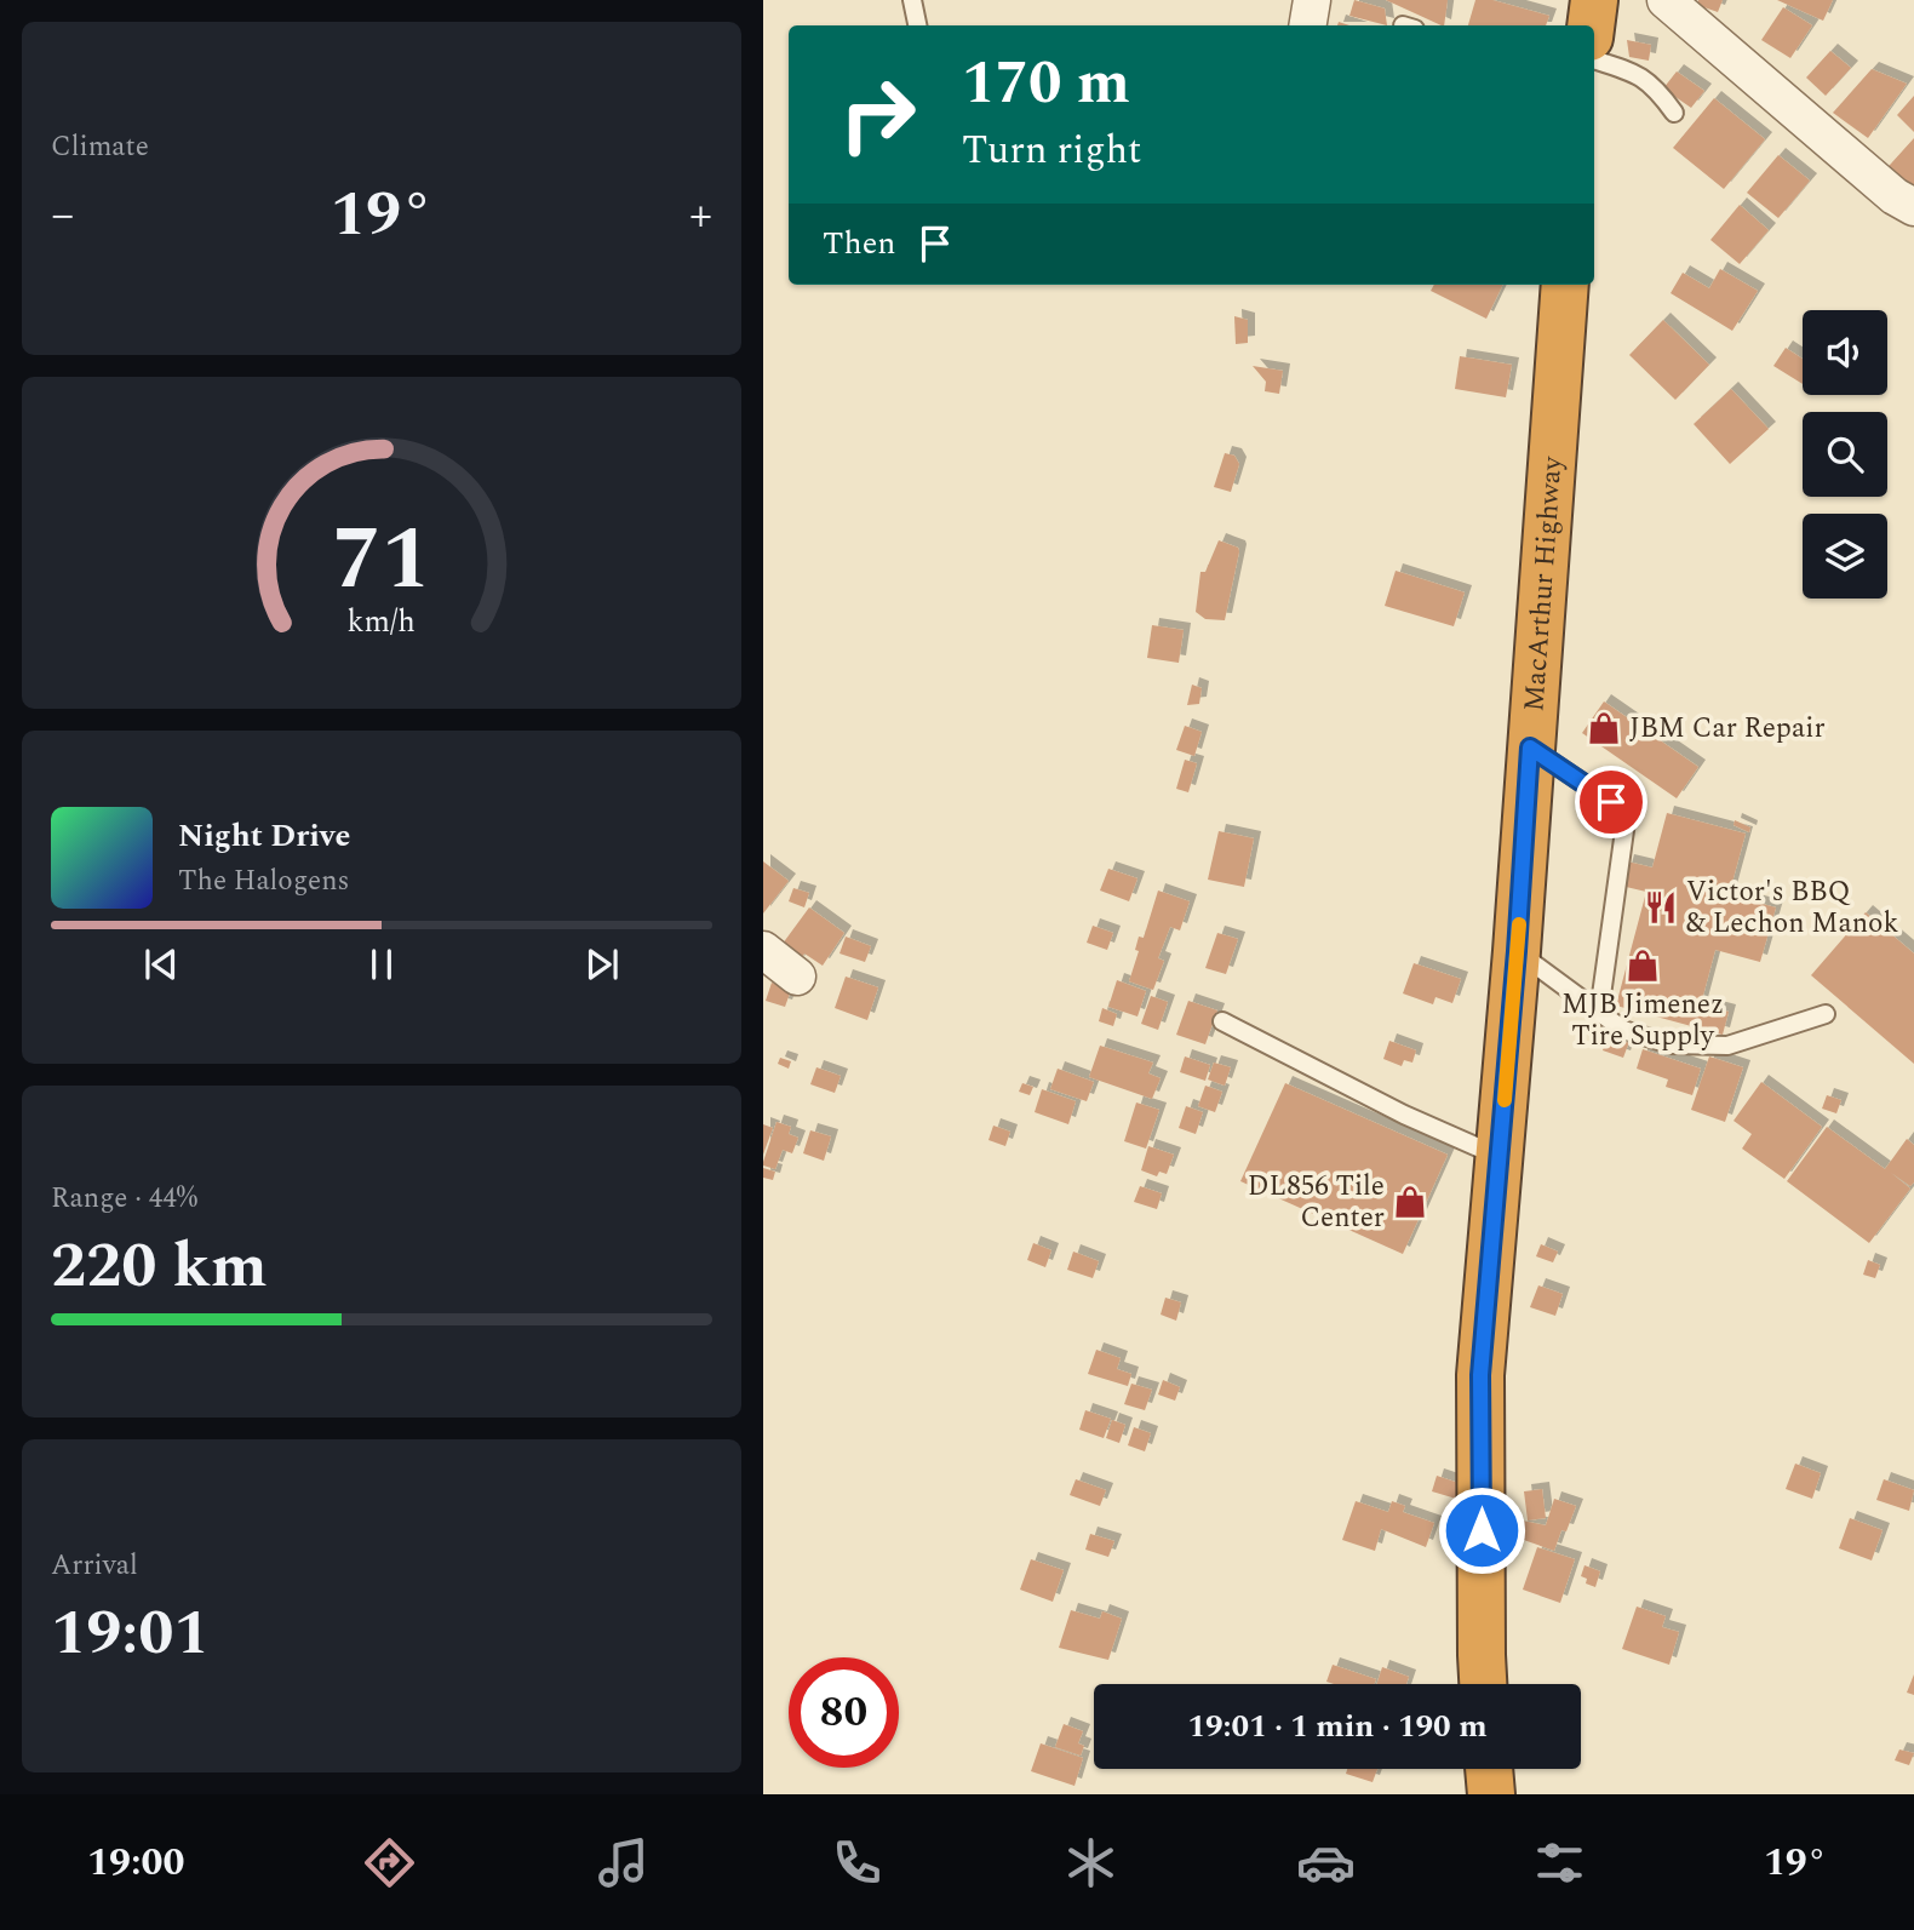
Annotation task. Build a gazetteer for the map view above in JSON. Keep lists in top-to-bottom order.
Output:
{
  "streets": {
    "highway": ["MacArthur Highway"]
  },
  "places": {
    "shop": ["JBM Car Repair", "MJB Jimenez Tire Supply", "DL856 Tile Center"],
    "restaurant": ["Victor's BBQ & Lechon Manok"]
  },
  "page": {
    "tile": [
      "Climate",
      ["Range · 44%", "220 km"],
      ["Arrival", "19:01"]
    ],
    "turn": ["170 m", "Turn right"],
    "heat": ["−", "19°", "+"],
    "then": "Then",
    "song": ["Night Drive", "The Halogens"],
    "limit": "80",
    "trip": "19:01 · 1 min · 190 m",
    "tabs": ["19:00", "19°"],
    "gauge": ["71", "km/h"]
  }
}
